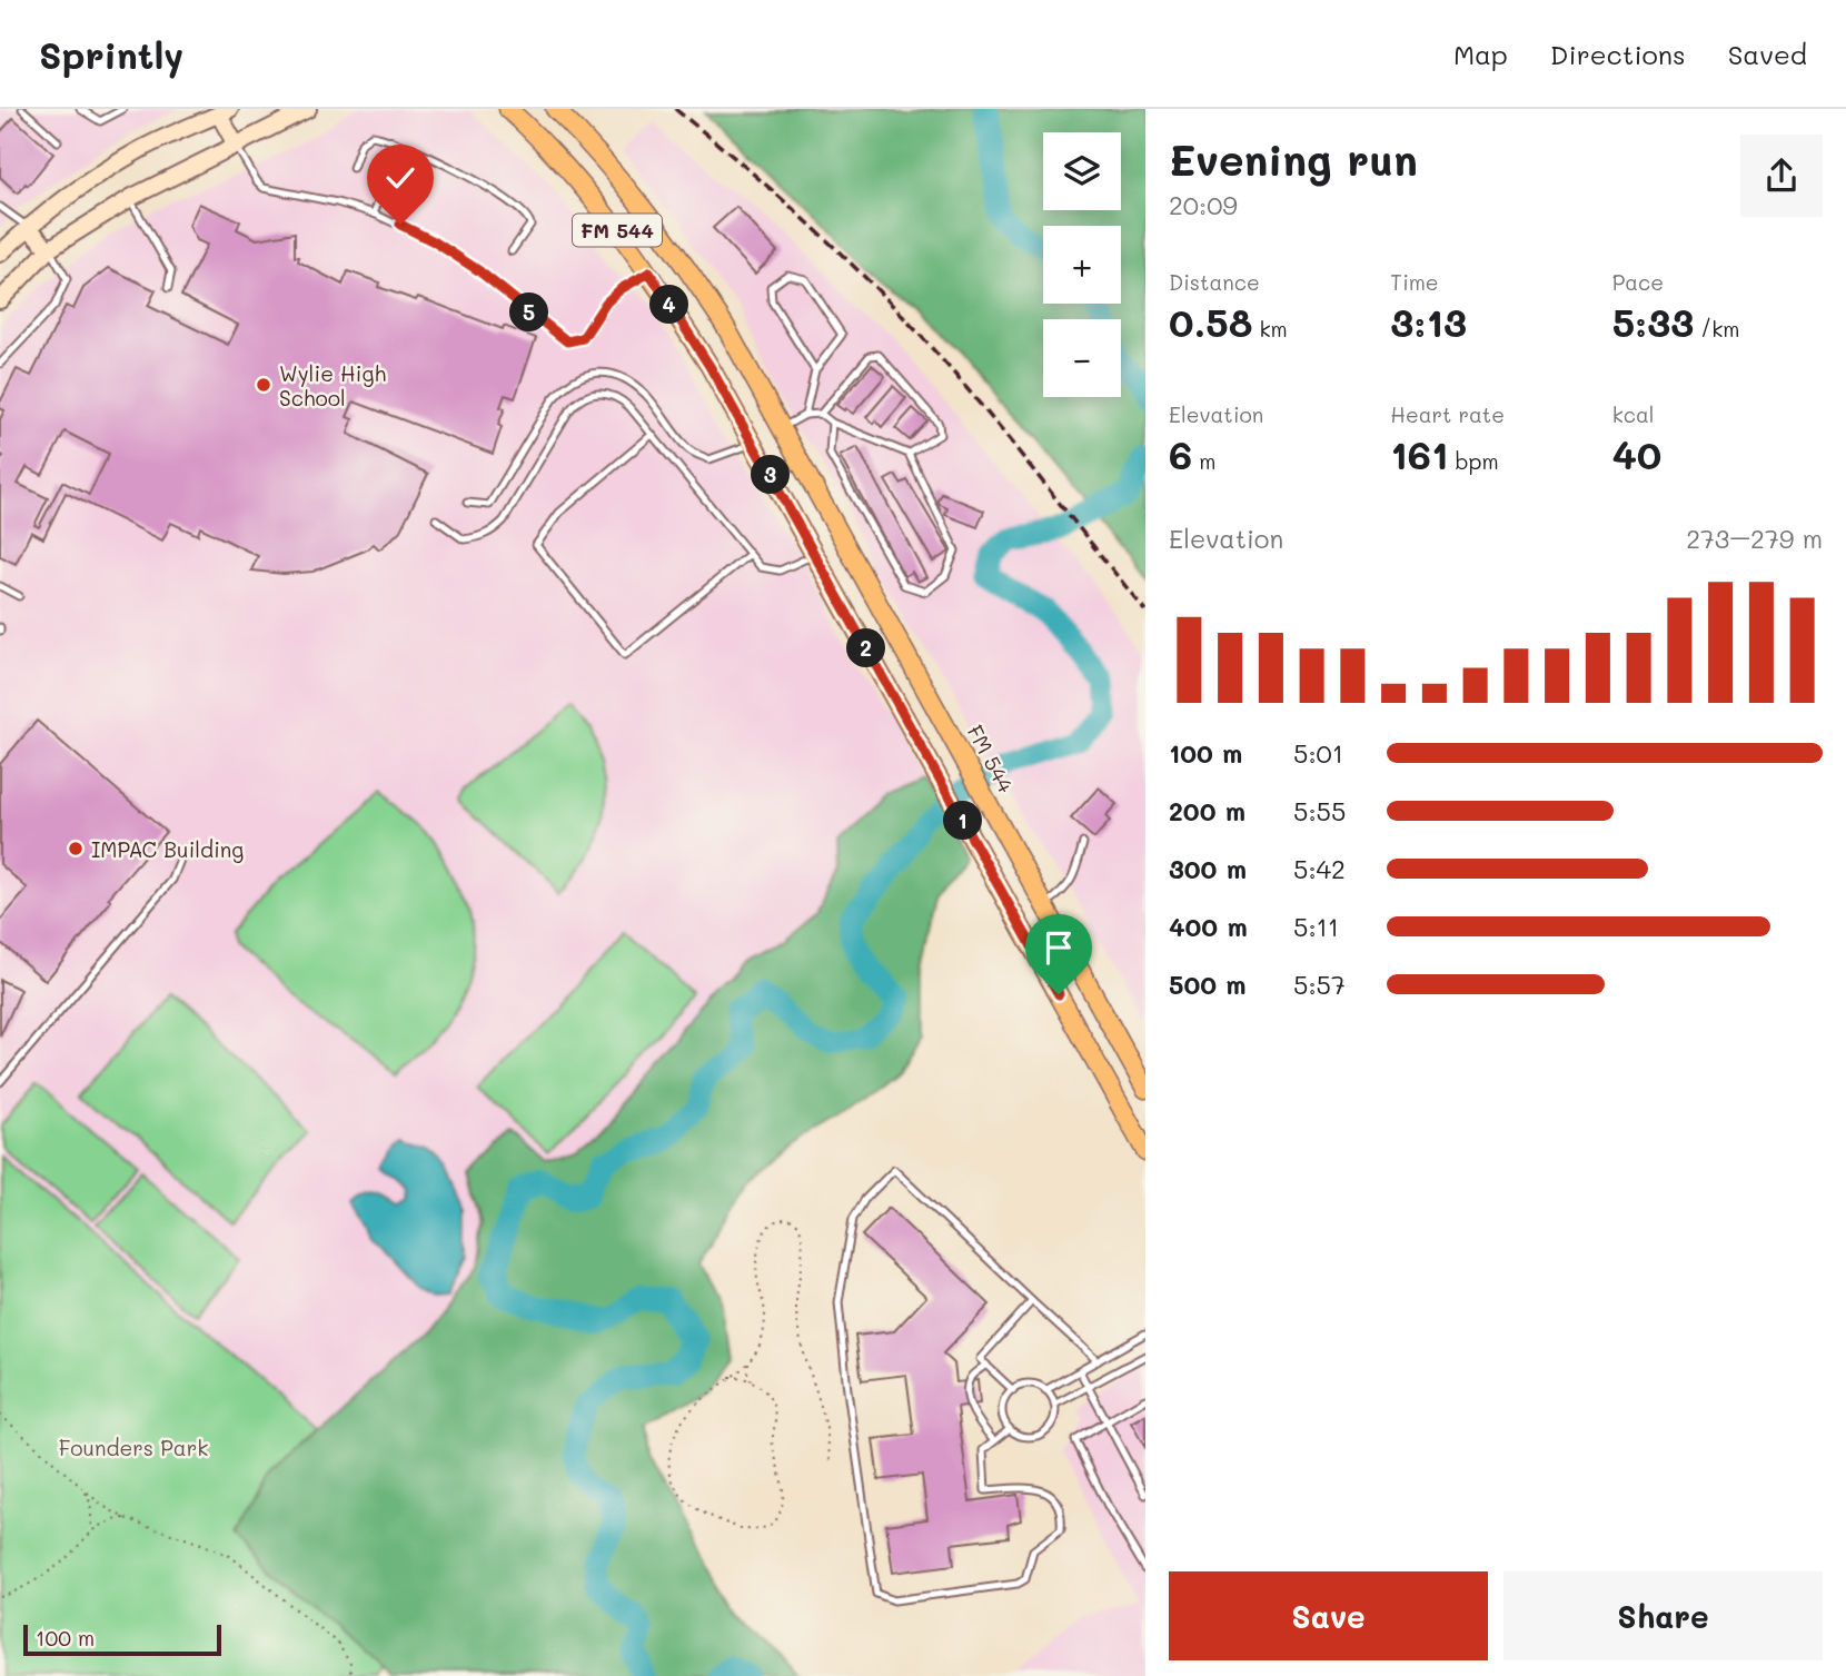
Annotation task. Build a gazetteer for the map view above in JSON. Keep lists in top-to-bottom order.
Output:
{
  "streets": {
    "main road": ["FM 544"]
  },
  "parks": ["Founders Park"],
  "places": ["Wylie High School", "IMPAC Building"],
  "scale_bar": "100 m",
  "page": {
    "header": "Sprintly",
    "nav": ["Map", "Directions", "Saved"],
    "heading": ["Evening run", "20:09"],
    "map_buttons": ["+", "−"],
    "stats": [
      ["Distance", "0.58 km"],
      ["Time", "3:13"],
      ["Pace", "5:33 /km"],
      ["Elevation", "6 m"],
      ["Heart rate", "161 bpm"],
      ["kcal", "40"]
    ],
    "pins": [
      "4",
      "5",
      "3",
      "2",
      "1"
    ],
    "chart": ["Elevation", "273–279 m"],
    "list": [
      {
        "name": "100 m",
        "note": "5:01"
      },
      {
        "name": "200 m",
        "note": "5:55"
      },
      {
        "name": "300 m",
        "note": "5:42"
      },
      {
        "name": "400 m",
        "note": "5:11"
      },
      {
        "name": "500 m",
        "note": "5:57"
      }
    ],
    "buttons": ["Save", "Share"],
    "scale": "100 m"
  }
}
